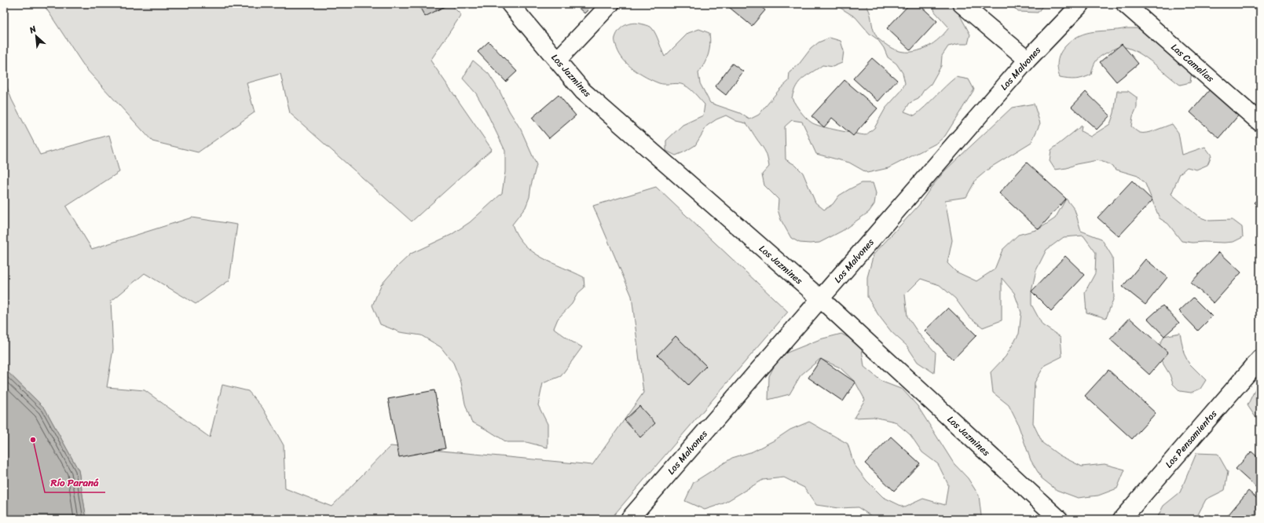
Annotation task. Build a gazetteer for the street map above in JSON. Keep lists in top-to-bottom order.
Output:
{
  "streets": {
    "street": [
      "Las Camelias",
      "Los Malvones",
      "Los Jazmines",
      "Los Pensamientos"
    ]
  },
  "crossings": [
    ["Los Malvones", "Los Jazmines"]
  ],
  "places": ["Río Paraná"],
  "north": "top left"
}
